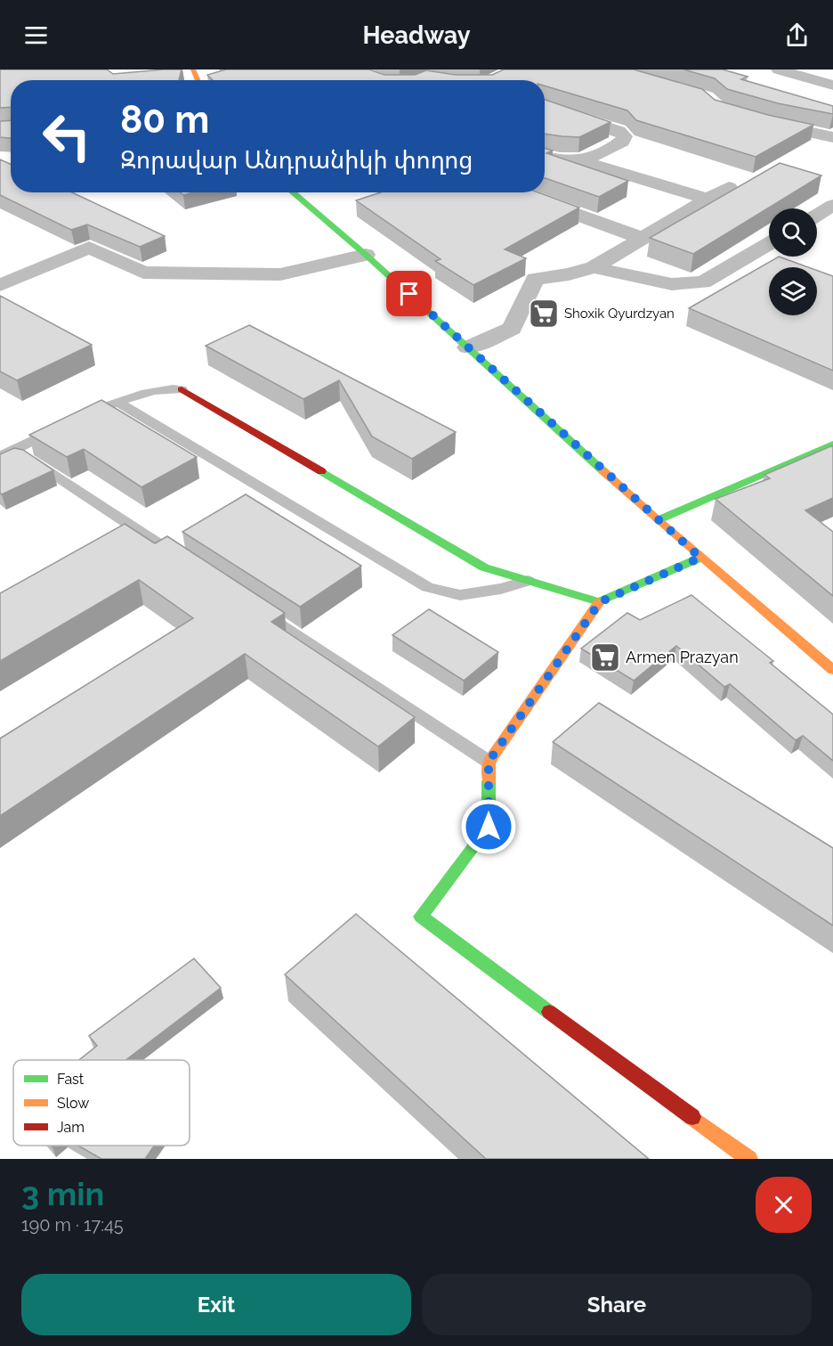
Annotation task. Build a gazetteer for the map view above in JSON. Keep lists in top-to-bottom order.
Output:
{
  "places": {
    "supermarket": ["Shoxik Qyurdzyan", "Armen Prazyan"]
  },
  "legend": ["Fast", "Slow", "Jam"],
  "page": {
    "header": "Headway",
    "turn": ["80 m", "Զորավար Անդրանիկի փողոց"],
    "heading": ["3 min", "190 m · 17:45"],
    "buttons": ["Exit", "Share"]
  }
}
